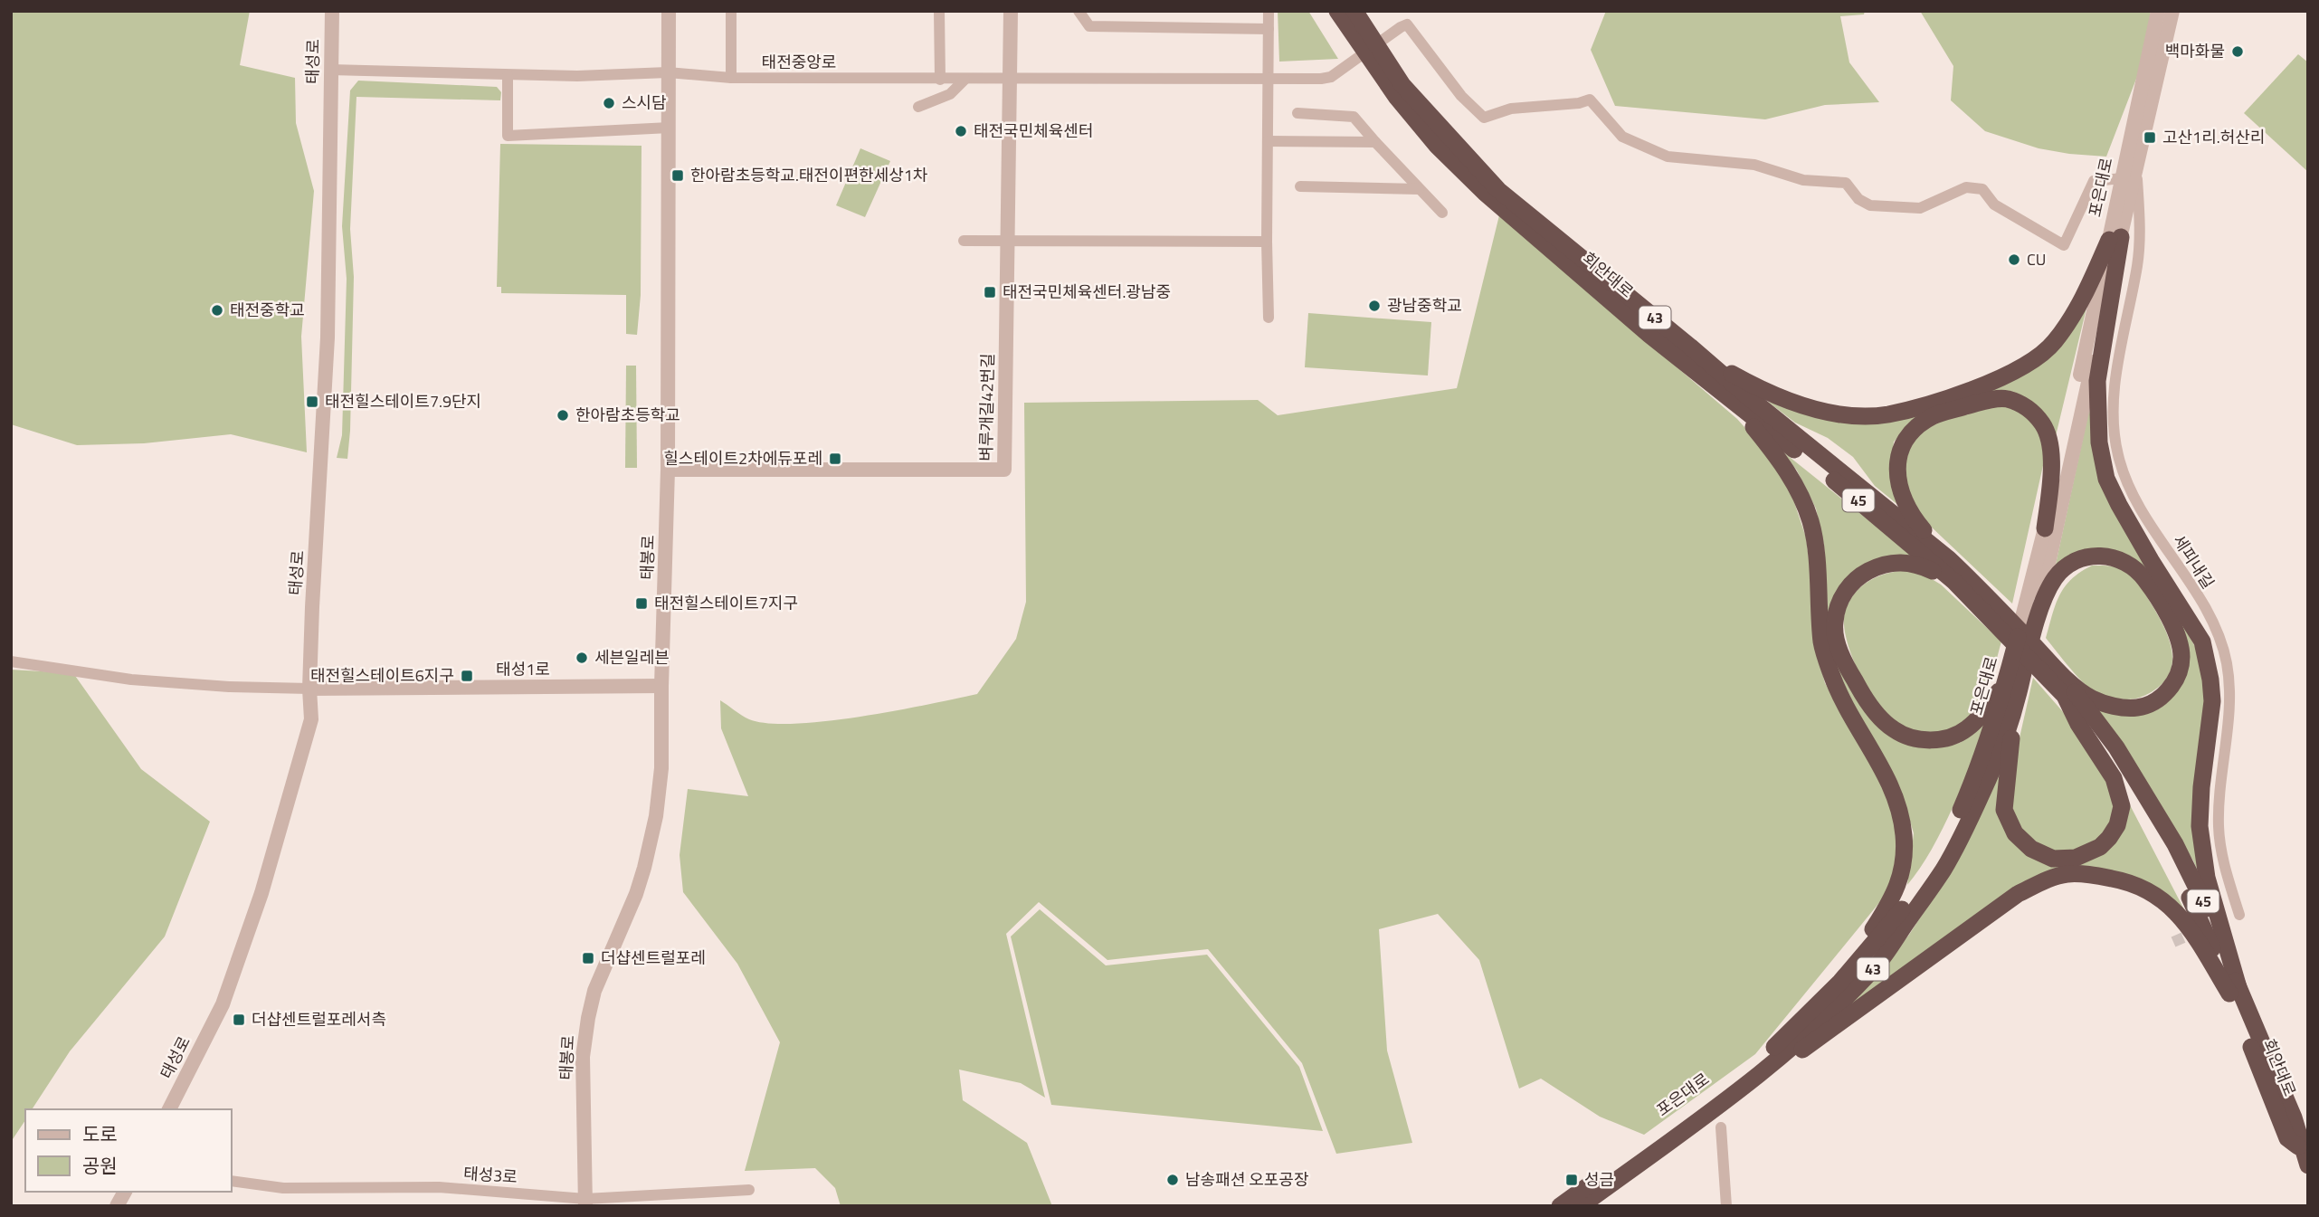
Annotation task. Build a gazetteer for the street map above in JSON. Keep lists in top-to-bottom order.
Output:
{
  "streets": {
    "highway": [
      "포은대로",
      "회안대로",
      "43",
      "45"
    ],
    "street": [
      "태성로",
      "태전중앙로",
      "벼루개길42번길",
      "태봉로",
      "세피내길",
      "태성1로",
      "태성3로"
    ]
  },
  "crossings": [
    ["태성로", "태전중앙로"],
    ["태성로", "태성1로"],
    ["태전중앙로", "포은대로"],
    ["태전중앙로", "벼루개길42번길"],
    ["태전중앙로", "태봉로"],
    ["포은대로", "세피내길"],
    ["벼루개길42번길", "태봉로"],
    ["태봉로", "태성1로"],
    ["태봉로", "태성3로"]
  ],
  "places": {
    "other": [
      "백마화물",
      "스시담",
      "태전국민체육센터",
      "CU",
      "광남중학교",
      "태전중학교",
      "한아람초등학교",
      "세븐일레븐",
      "남송패션 오포공장"
    ],
    "transit": [
      "고산1리.허산리",
      "한아람초등학교.태전이편한세상1차",
      "태전국민체육센터.광남중",
      "태전힐스테이트7.9단지",
      "힐스테이트2차에듀포레",
      "태전힐스테이트7지구",
      "태전힐스테이트6지구",
      "더샵센트럴포레",
      "더샵센트럴포레서측",
      "성금"
    ]
  },
  "legend": ["도로", "공원"]
}
